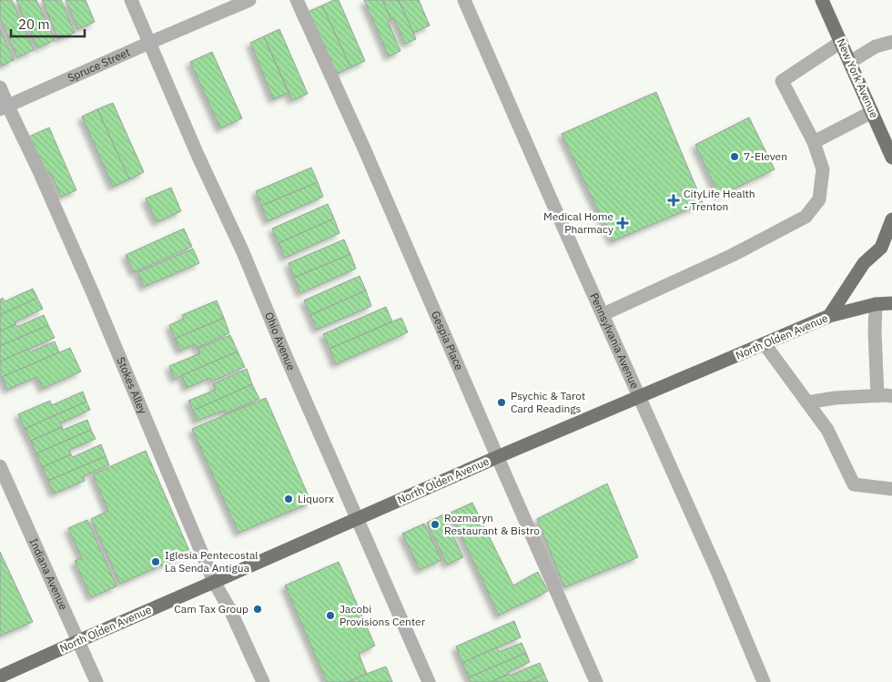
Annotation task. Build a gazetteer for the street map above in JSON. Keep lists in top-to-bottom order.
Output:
{
  "streets": {
    "main road": ["New York Avenue", "North Olden Avenue"],
    "street": [
      "Spruce Street",
      "Gespia Place",
      "Pennsylvania Avenue",
      "Ohio Avenue",
      "Stokes Alley",
      "Indiana Avenue"
    ]
  },
  "crossings": [
    ["Spruce Street", "Ohio Avenue"],
    ["Spruce Street", "Stokes Alley"],
    ["North Olden Avenue", "Gespia Place"],
    ["North Olden Avenue", "Pennsylvania Avenue"],
    ["North Olden Avenue", "Ohio Avenue"],
    ["North Olden Avenue", "Stokes Alley"],
    ["North Olden Avenue", "Indiana Avenue"]
  ],
  "places": {
    "other": [
      "7-Eleven",
      "Psychic & Tarot Card Readings",
      "Liquorx",
      "Rozmaryn Restaurant & Bistro",
      "Iglesia Pentecostal La Senda Antigua",
      "Cam Tax Group",
      "Jacobi Provisions Center"
    ],
    "health": ["CityLife Health - Trenton", "Medical Home Pharmacy"]
  },
  "scale_bar": "20 m"
}
